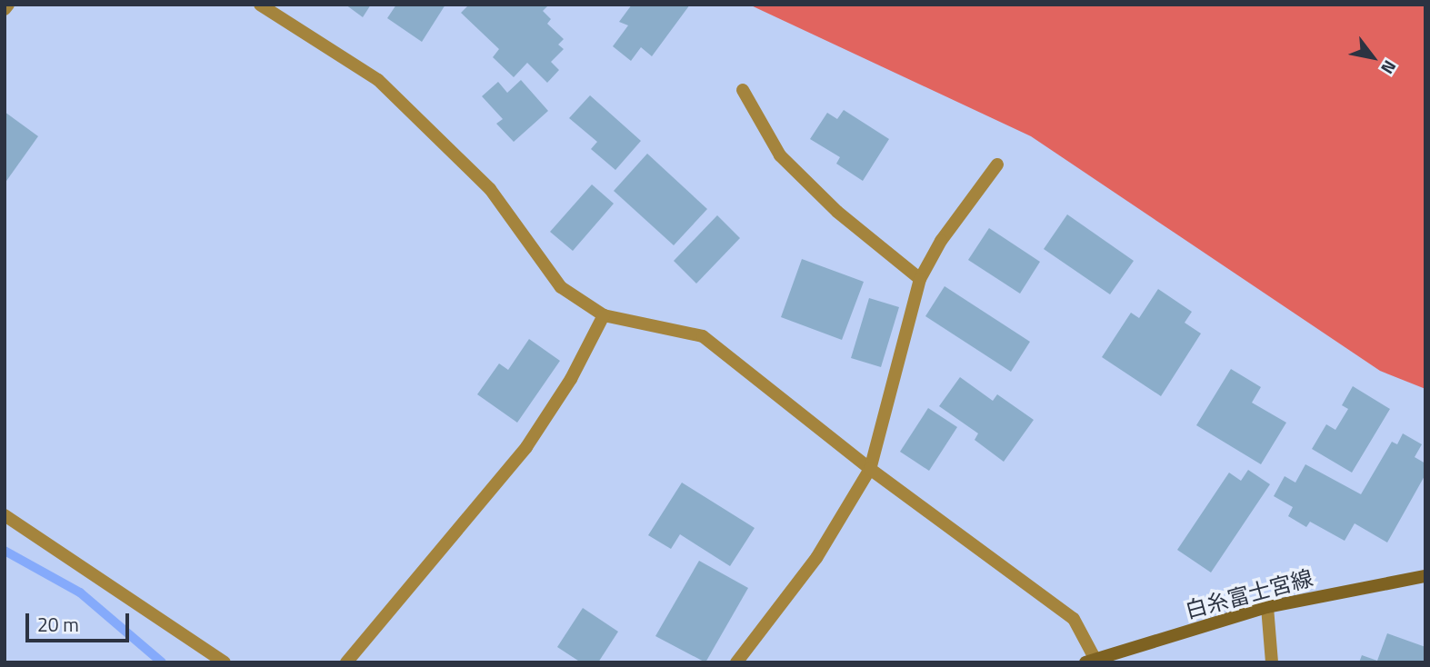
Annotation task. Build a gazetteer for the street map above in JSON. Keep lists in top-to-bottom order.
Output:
{
  "streets": {
    "main road": ["白糸富士宮線"]
  },
  "scale_bar": "20 m",
  "north": "bottom right"
}
